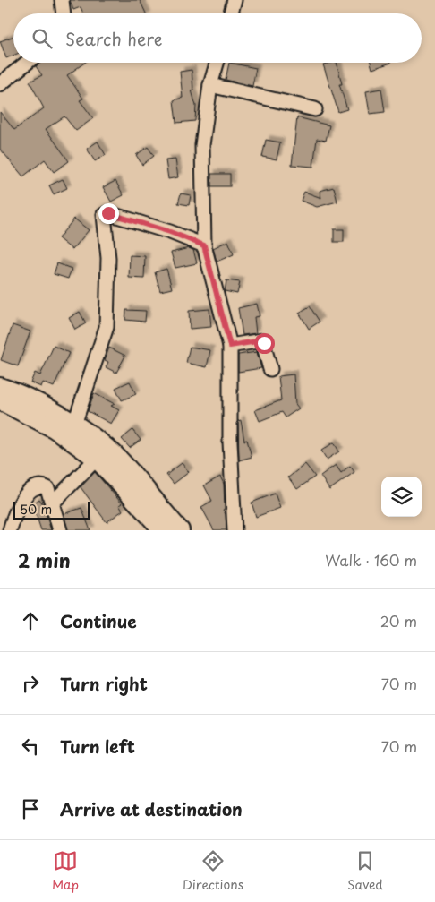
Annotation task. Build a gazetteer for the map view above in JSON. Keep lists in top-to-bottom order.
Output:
{
  "scale_bar": "50 m",
  "page": {
    "search": "Search here",
    "scale": "50 m",
    "heading": ["2 min", "Walk · 160 m"],
    "list": [
      ["Continue", "20 m"],
      ["Turn right", "70 m"],
      ["Turn left", "70 m"],
      "Arrive at destination"
    ],
    "nav": ["Map", "Directions", "Saved"]
  }
}
